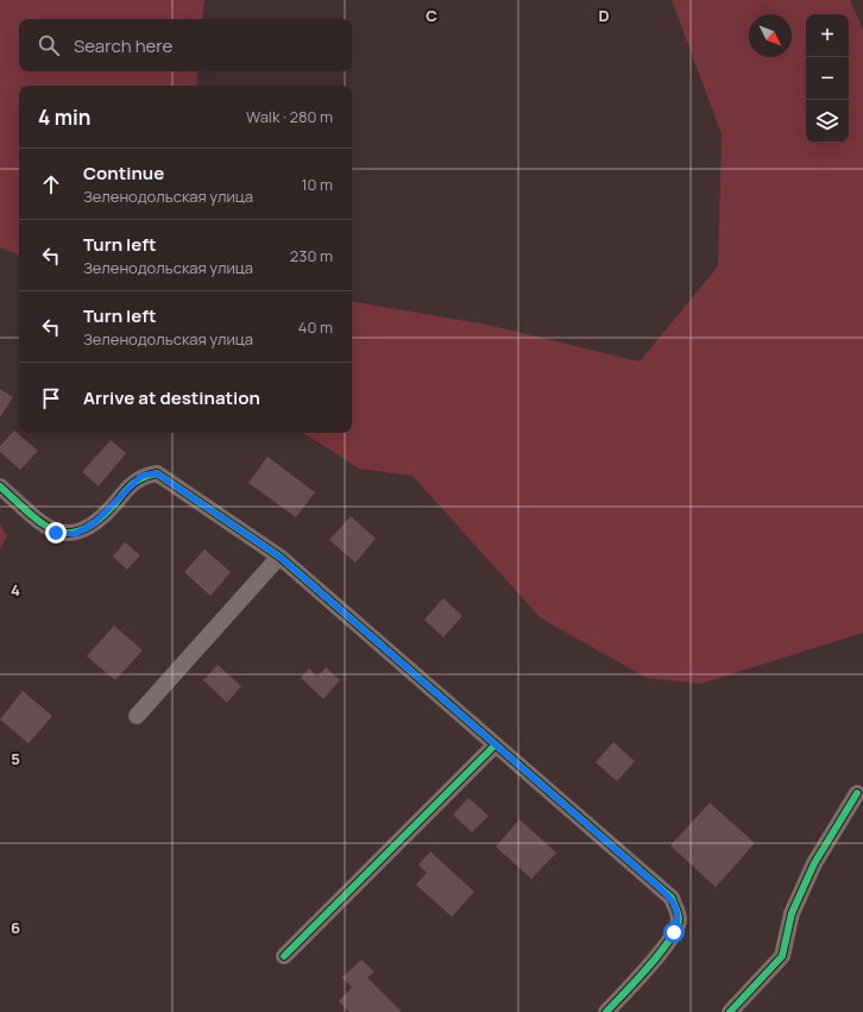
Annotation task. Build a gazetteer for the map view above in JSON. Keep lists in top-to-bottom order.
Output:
{
  "north": "bottom right",
  "page": {
    "map_buttons": ["+", "−"],
    "search": "Search here",
    "heading": ["4 min", "Walk · 280 m"],
    "list": [
      ["Continue", "Зеленодольская улица", "10 m"],
      ["Turn left", "Зеленодольская улица", "230 m"],
      ["Turn left", "Зеленодольская улица", "40 m"],
      "Arrive at destination"
    ]
  },
  "grid": {
    "columns": ["C", "D"],
    "rows": ["4", "5", "6"]
  }
}
